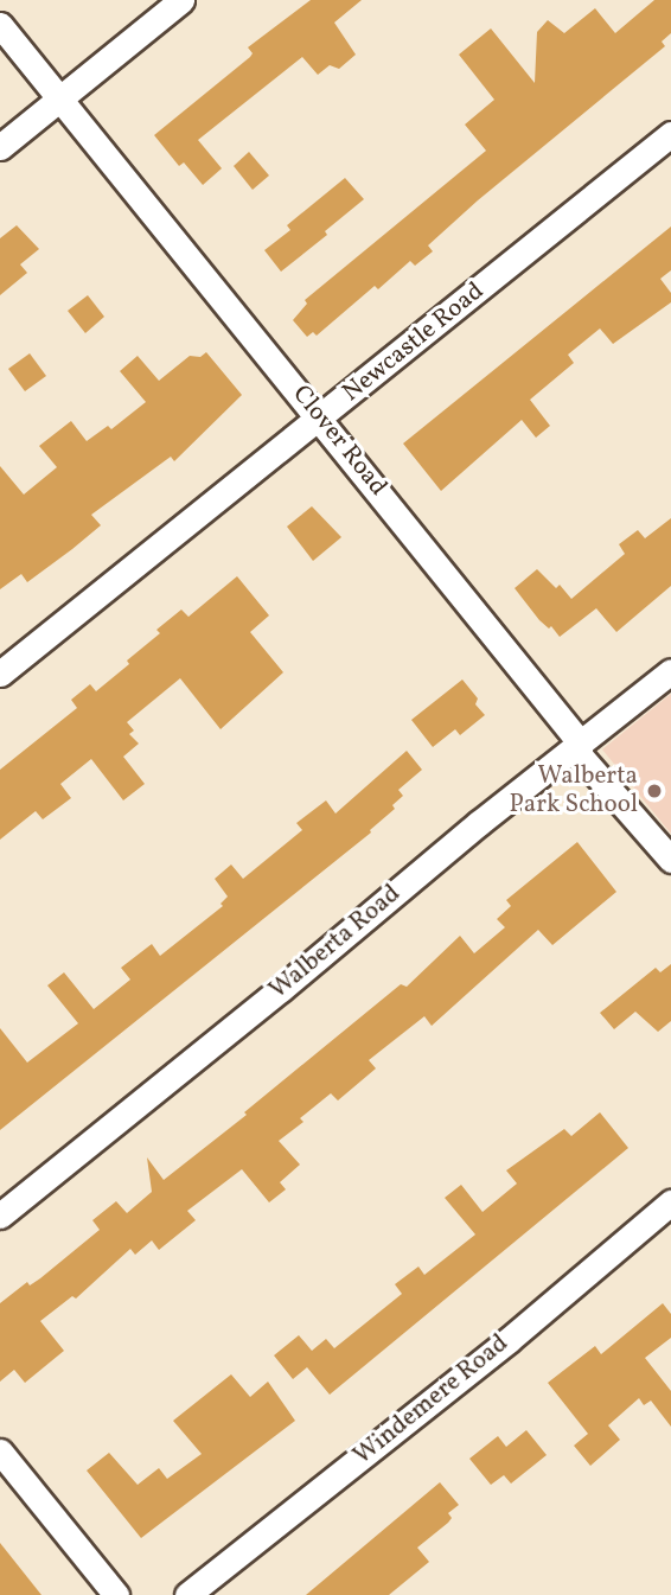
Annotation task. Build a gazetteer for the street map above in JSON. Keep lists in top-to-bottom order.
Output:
{
  "streets": {
    "street": [
      "Newcastle Road",
      "Clover Road",
      "Walberta Road",
      "Windemere Road"
    ]
  },
  "crossings": [
    ["Newcastle Road", "Clover Road"],
    ["Clover Road", "Walberta Road"]
  ],
  "places": ["Walberta Park School"]
}
